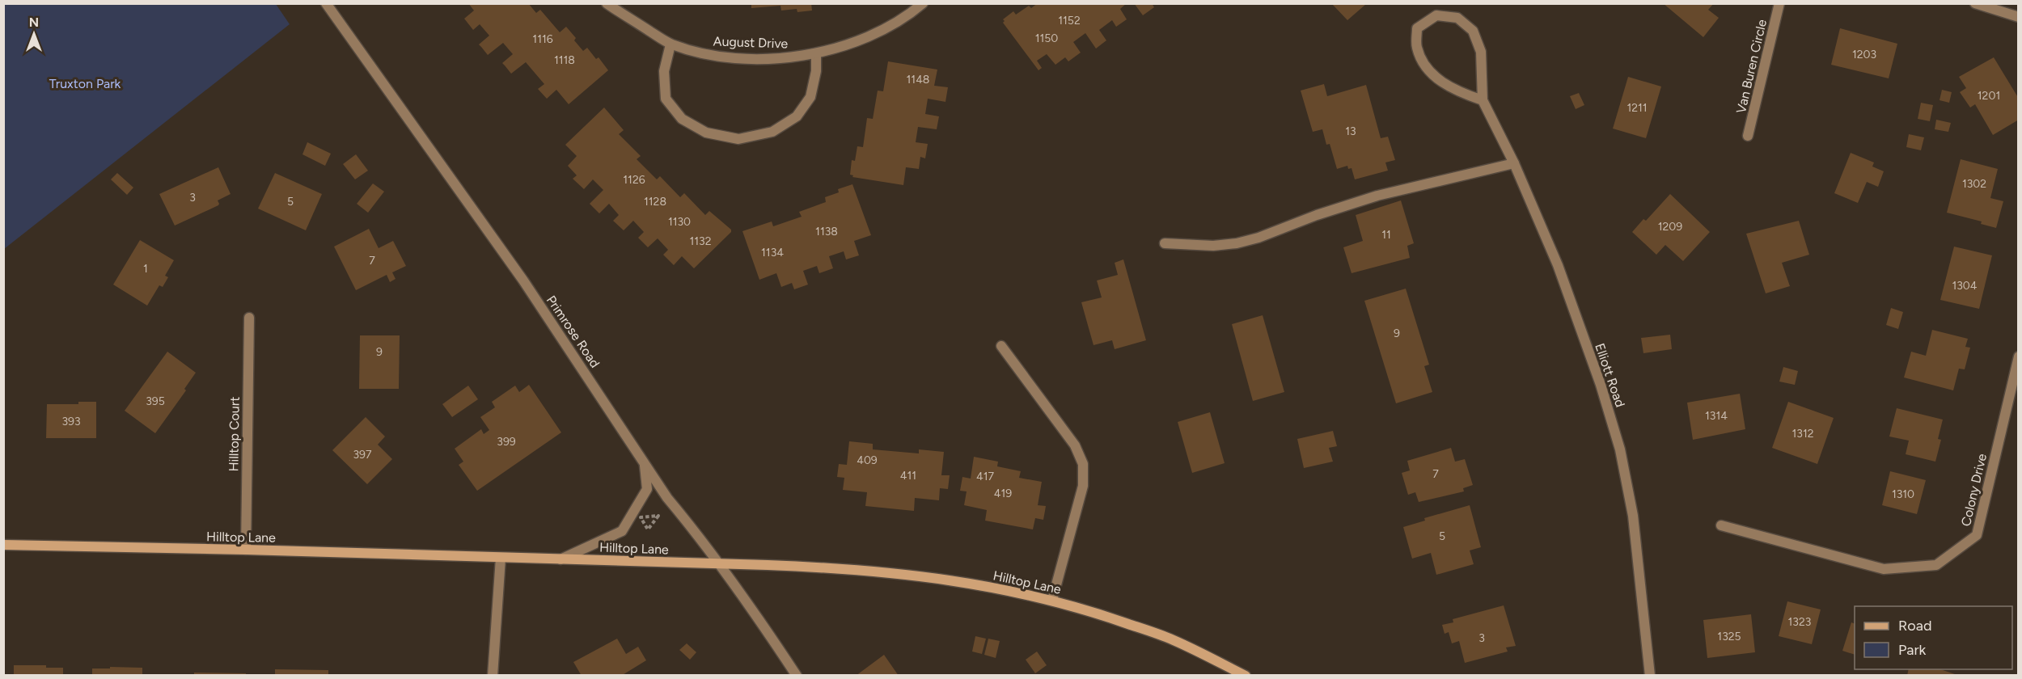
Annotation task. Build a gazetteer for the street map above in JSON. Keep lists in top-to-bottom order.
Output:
{
  "streets": {
    "street": [
      "August Drive",
      "Van Buren Circle",
      "Primrose Road",
      "Elliott Road",
      "Hilltop Court",
      "Colony Drive",
      "Hilltop Lane"
    ]
  },
  "crossings": [
    ["Primrose Road", "Hilltop Lane"],
    ["Hilltop Court", "Hilltop Lane"]
  ],
  "parks": ["Truxton Park"],
  "house_numbers": [
    "1152",
    "1150",
    "1116",
    "1203",
    "1118",
    "1148",
    "1201",
    "1211",
    "13",
    "1126",
    "1302",
    "3",
    "5",
    "1128",
    "1130",
    "1209",
    "1138",
    "11",
    "1132",
    "1134",
    "7",
    "1",
    "1304",
    "9",
    "9",
    "395",
    "1314",
    "393",
    "1312",
    "399",
    "397",
    "409",
    "7",
    "411",
    "417",
    "419",
    "1310",
    "5",
    "1323",
    "1325",
    "3"
  ],
  "legend": ["Road", "Park"],
  "north": "top"
}
